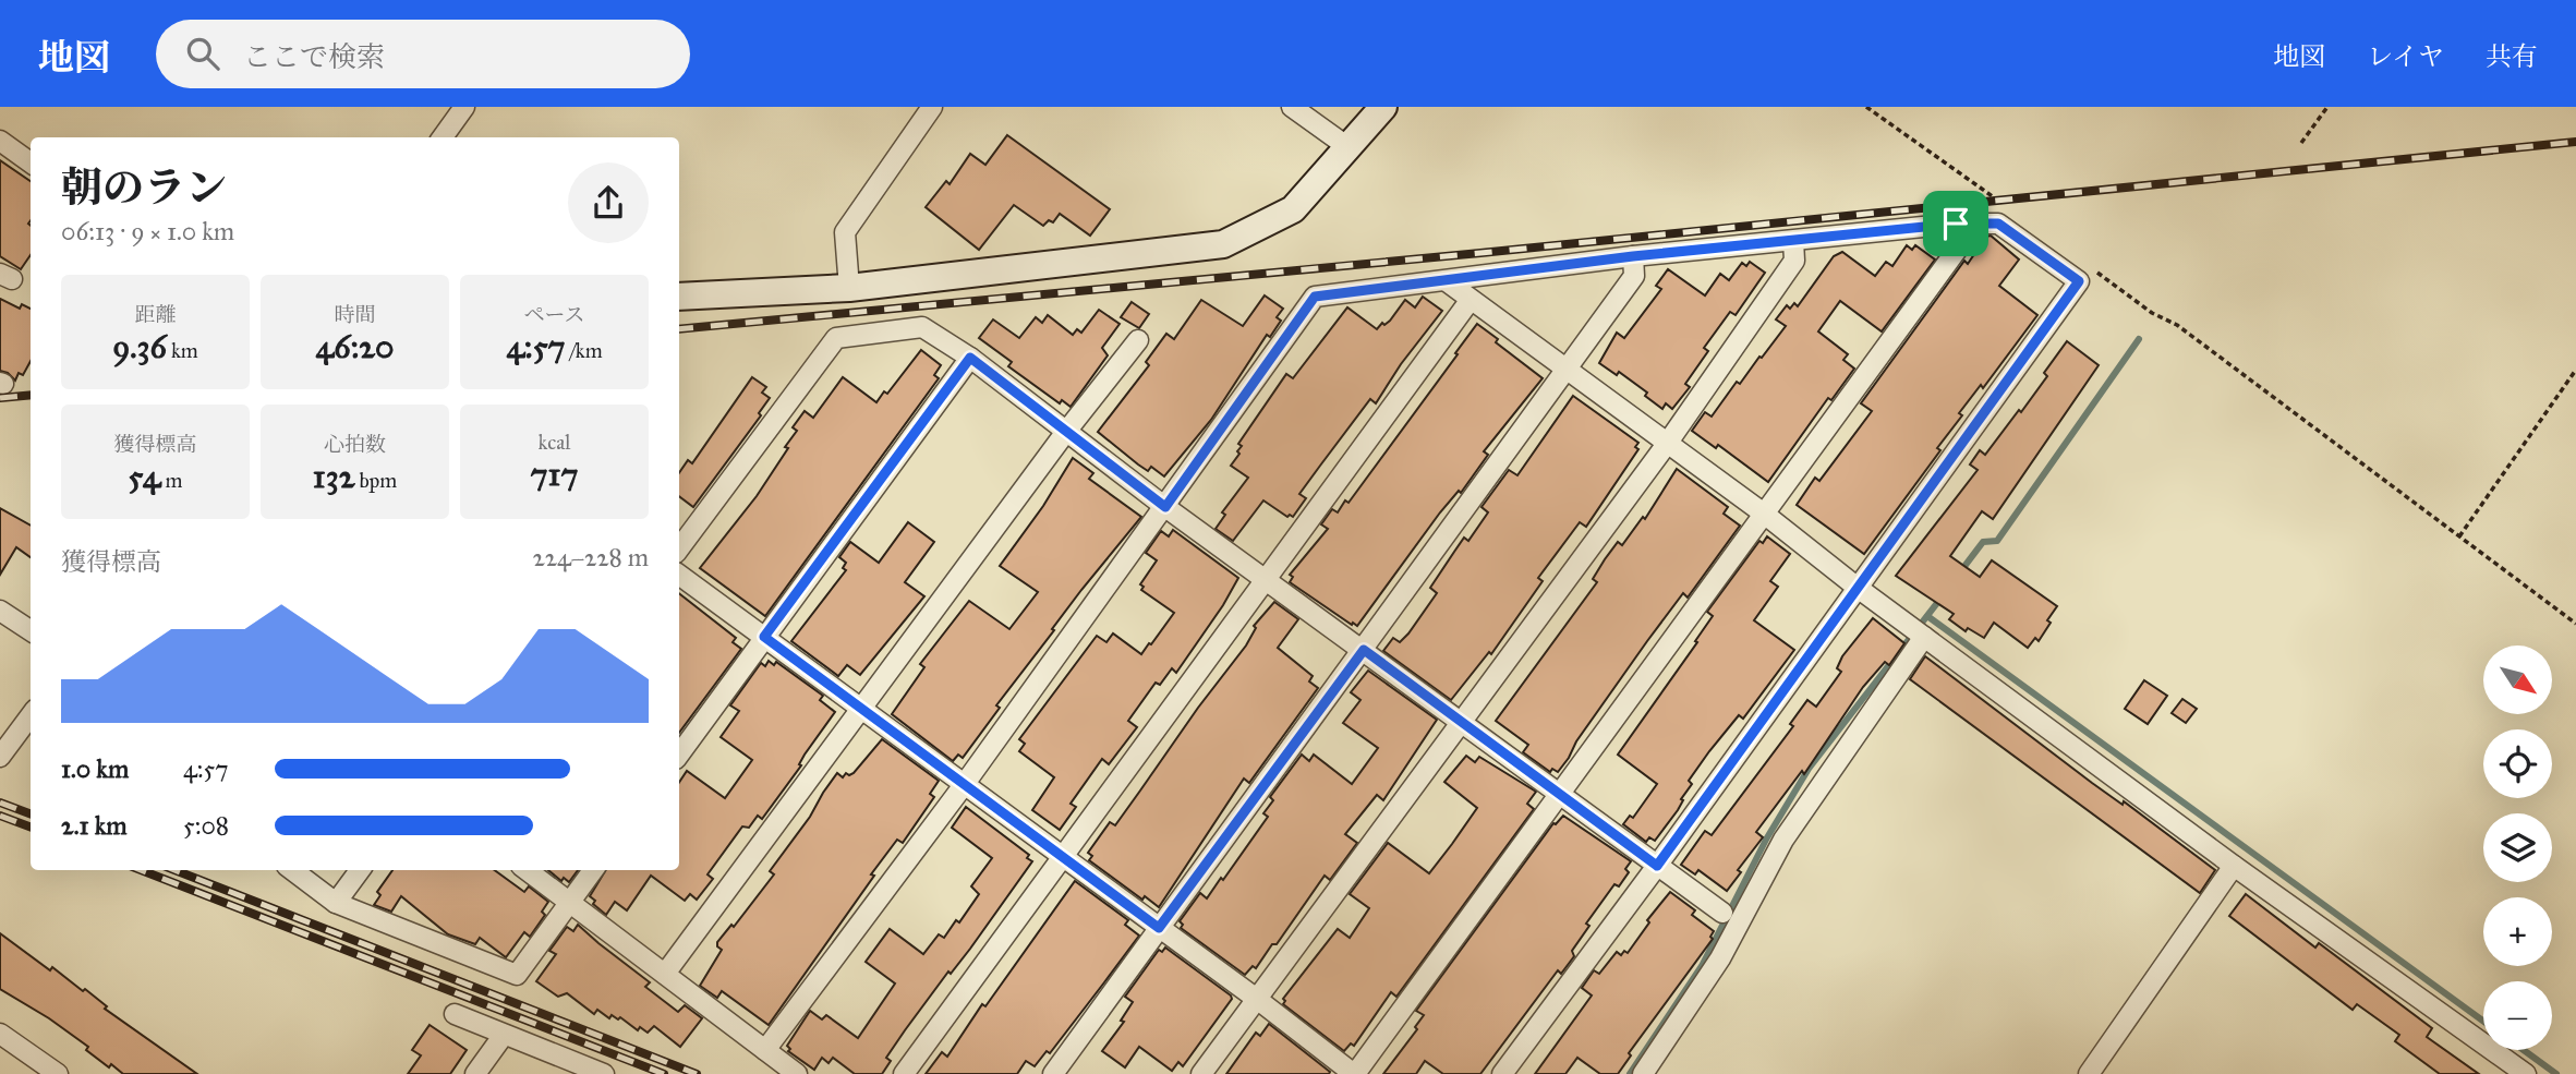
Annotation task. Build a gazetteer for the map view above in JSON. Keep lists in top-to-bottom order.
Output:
{
  "north": "bottom right",
  "page": {
    "header": "地図",
    "search": "ここで検索",
    "nav": ["地図", "レイヤ", "共有"],
    "heading": ["朝のラン", "06:13 · 9 × 1.0 km"],
    "stats": [
      ["距離", "9.36 km"],
      ["時間", "46:20"],
      ["ペース", "4:57 /km"],
      ["獲得標高", "54 m"],
      ["心拍数", "132 bpm"],
      ["kcal", "717"]
    ],
    "chart": ["獲得標高", "224–228 m"],
    "map_buttons": ["+", "−"],
    "list": [
      {
        "name": "1.0 km",
        "note": "4:57"
      },
      {
        "name": "2.1 km",
        "note": "5:08"
      }
    ]
  }
}
